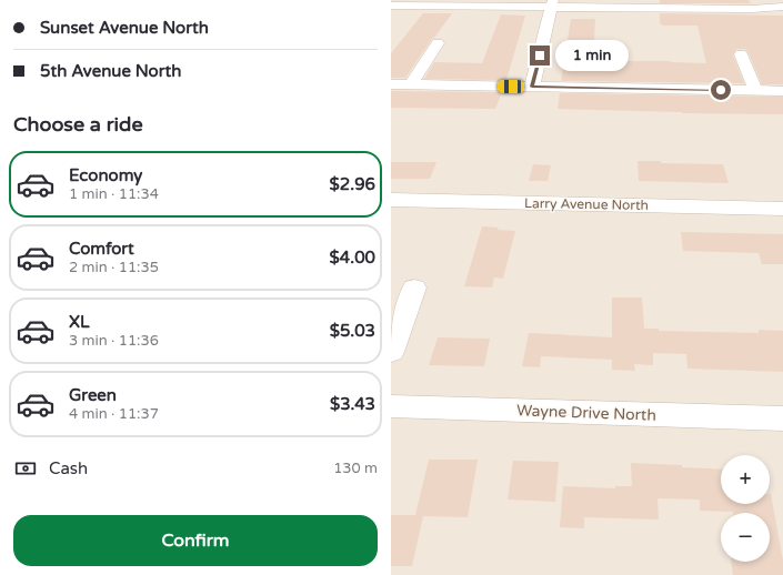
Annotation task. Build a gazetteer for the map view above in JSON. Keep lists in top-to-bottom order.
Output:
{
  "streets": {
    "street": ["Larry Avenue North", "Wayne Drive North"]
  },
  "page": {
    "banner": ["Sunset Avenue North", "5th Avenue North"],
    "bubble": "1 min",
    "heading": "Choose a ride",
    "list": [
      {
        "name": "Economy",
        "note": "1 min · 11:34",
        "value": "$2.96"
      },
      {
        "name": "Comfort",
        "note": "2 min · 11:35",
        "value": "$4.00"
      },
      {
        "name": "XL",
        "note": "3 min · 11:36",
        "value": "$5.03"
      },
      {
        "name": "Green",
        "note": "4 min · 11:37",
        "value": "$3.43"
      }
    ],
    "pay": ["Cash", "130 m"],
    "map_buttons": ["+", "−"],
    "buttons": "Confirm"
  }
}
